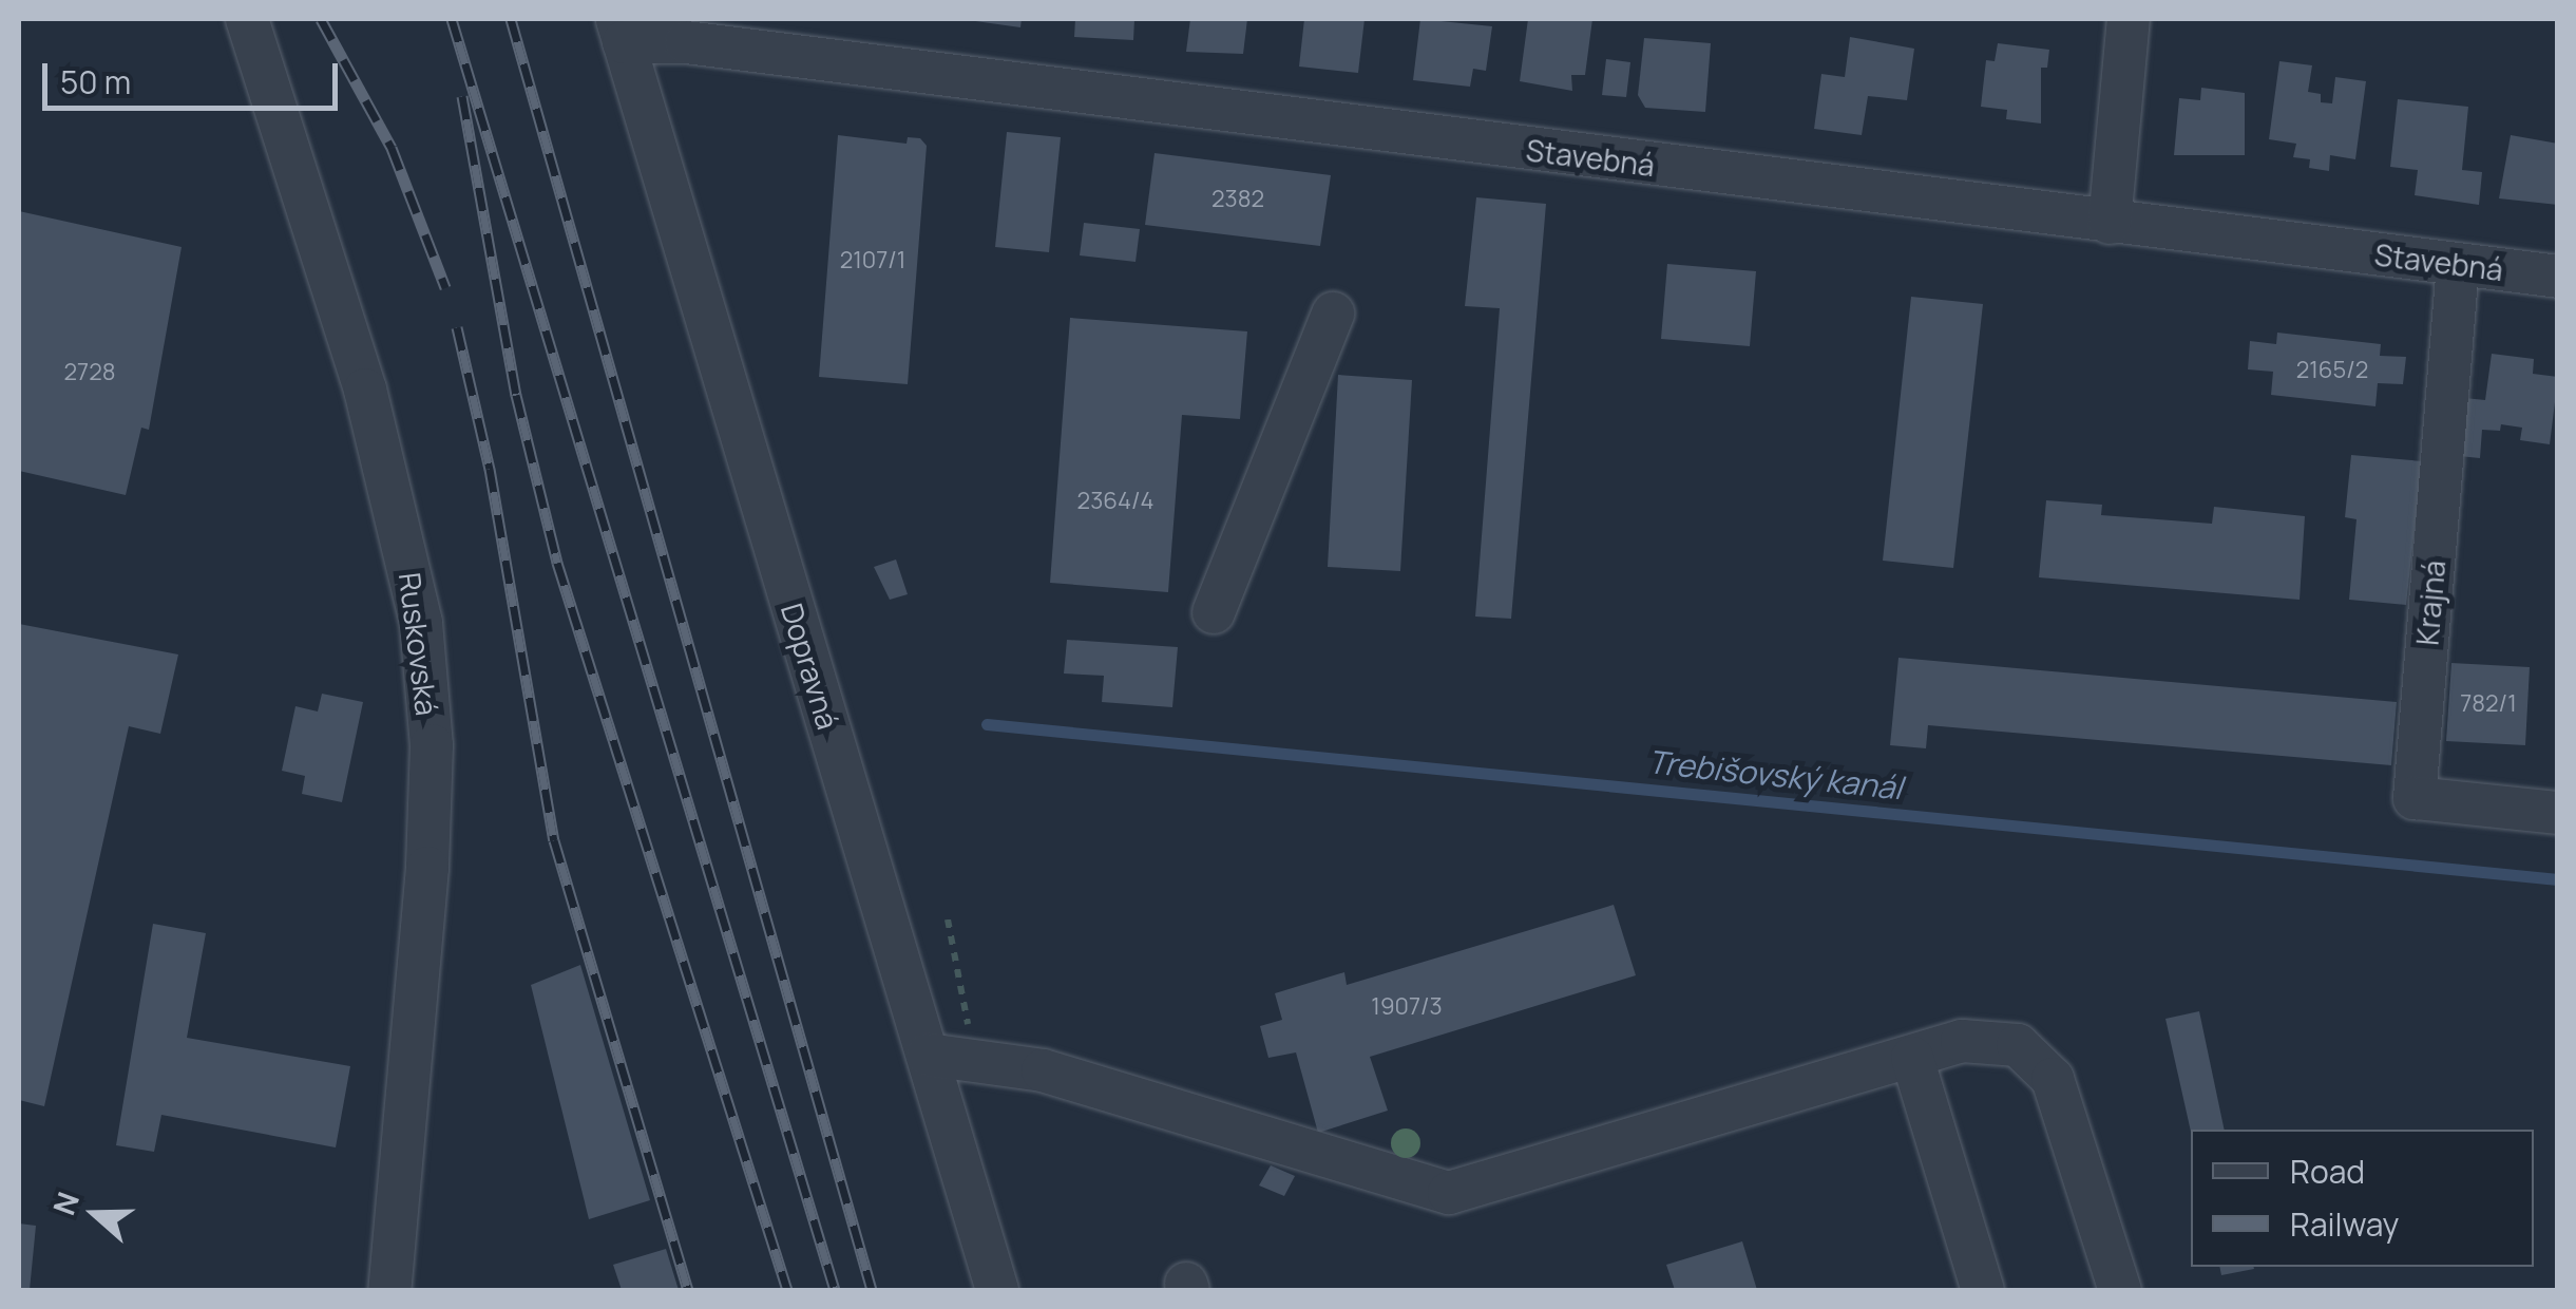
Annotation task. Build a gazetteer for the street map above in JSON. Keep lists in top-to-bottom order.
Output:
{
  "streets": {
    "street": [
      "Stavebná",
      "Krajná",
      "Ruskovská",
      "Dopravná"
    ]
  },
  "crossings": [
    ["Stavebná", "Krajná"],
    ["Stavebná", "Dopravná"]
  ],
  "water": ["Trebišovský kanál"],
  "house_numbers": [
    "2382",
    "2107/1",
    "2165/2",
    "2728",
    "2364/4",
    "782/1",
    "1907/3"
  ],
  "legend": ["Road", "Railway"],
  "scale_bar": "50 m",
  "north": "left"
}
